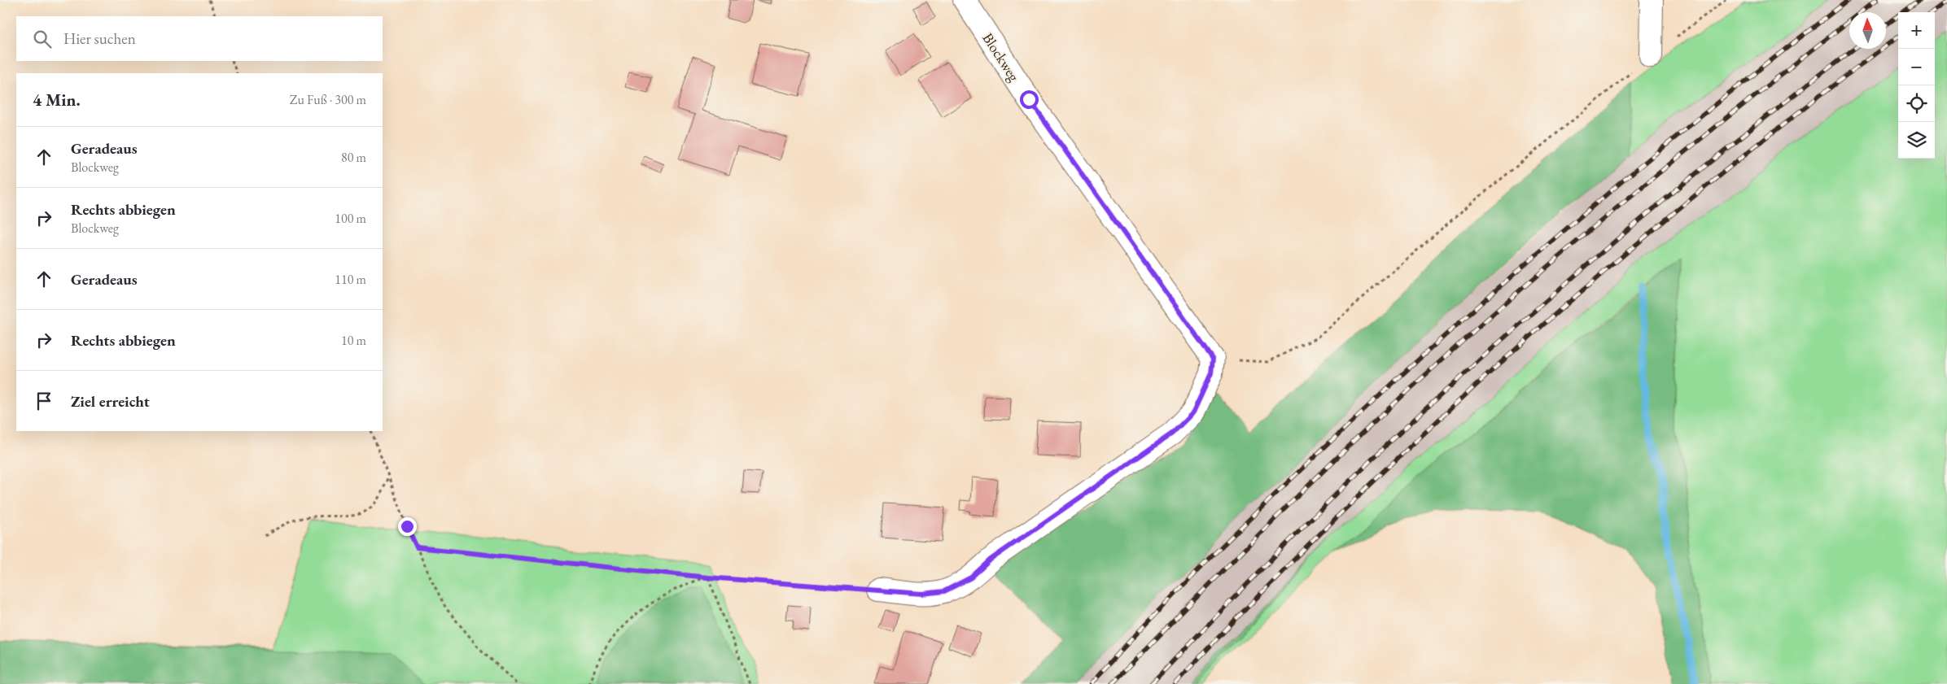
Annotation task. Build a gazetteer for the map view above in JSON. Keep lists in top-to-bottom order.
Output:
{
  "streets": {
    "street": ["Blockweg"]
  },
  "north": "top",
  "page": {
    "map_buttons": ["+", "−"],
    "search": "Hier suchen",
    "heading": ["4 Min.", "Zu Fuß · 300 m"],
    "list": [
      ["Geradeaus", "Blockweg", "80 m"],
      ["Rechts abbiegen", "Blockweg", "100 m"],
      ["Geradeaus", "110 m"],
      ["Rechts abbiegen", "10 m"],
      "Ziel erreicht"
    ]
  }
}
